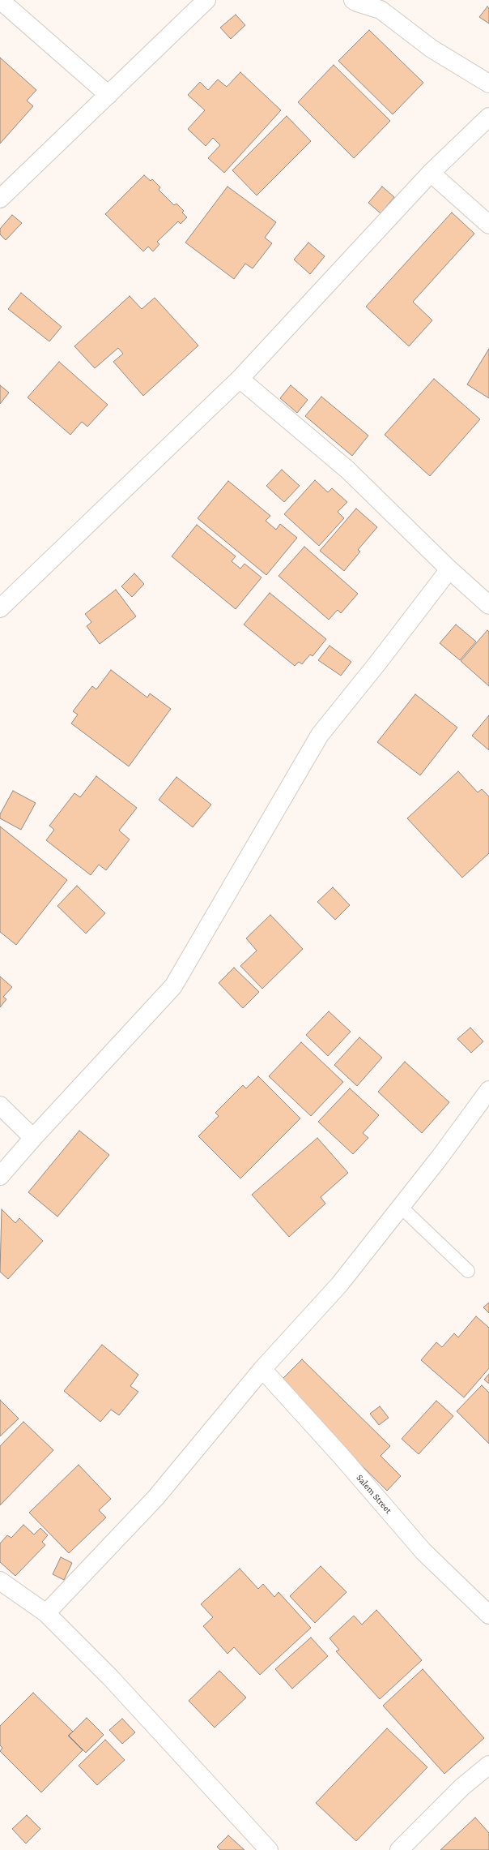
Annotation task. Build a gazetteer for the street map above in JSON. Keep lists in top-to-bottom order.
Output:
{
  "streets": {
    "street": ["Salem Street"]
  }
}
